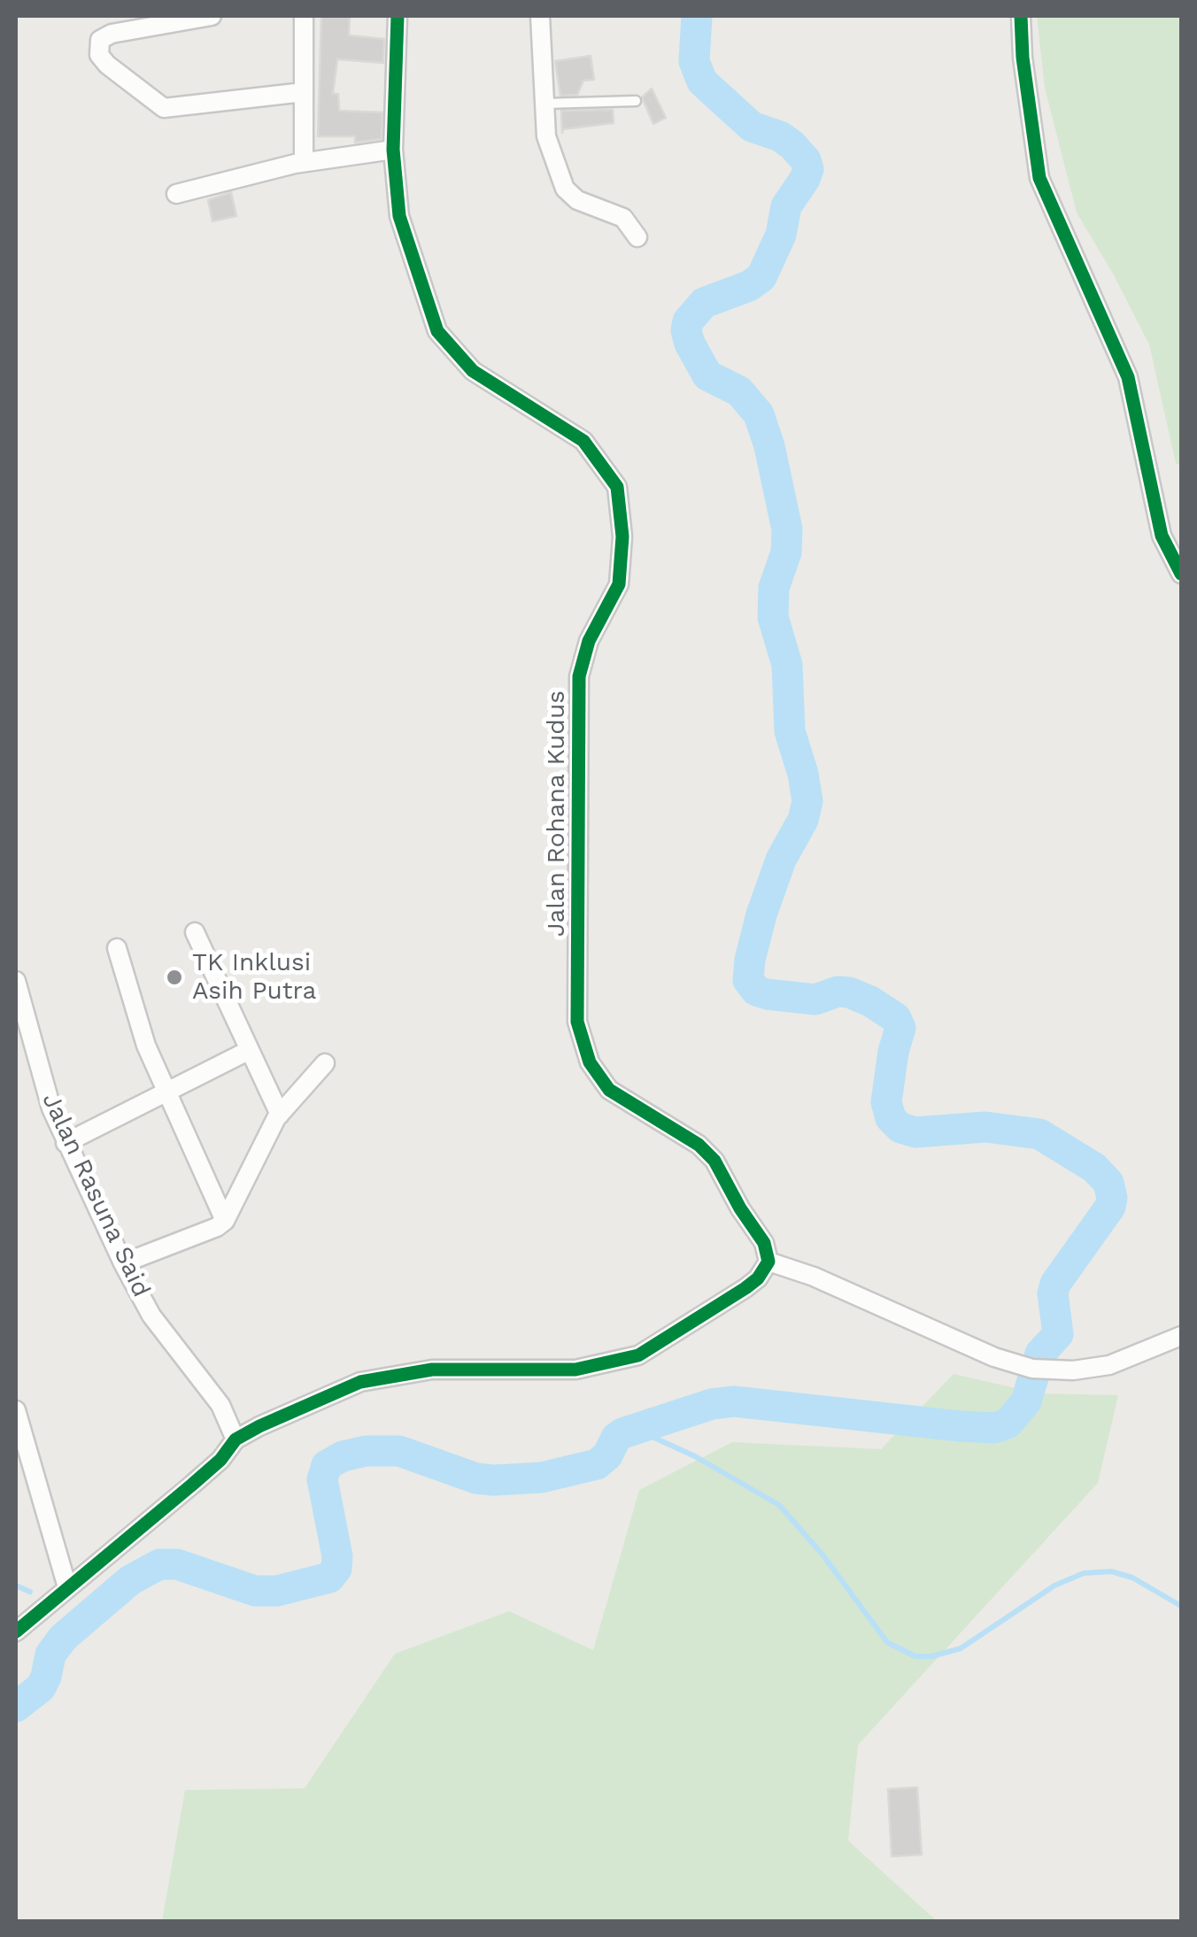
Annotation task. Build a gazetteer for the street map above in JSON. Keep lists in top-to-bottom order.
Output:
{
  "streets": {
    "street": ["Jalan Rohana Kudus", "Jalan Rasuna Said"]
  },
  "places": ["TK Inklusi Asih Putra"]
}
